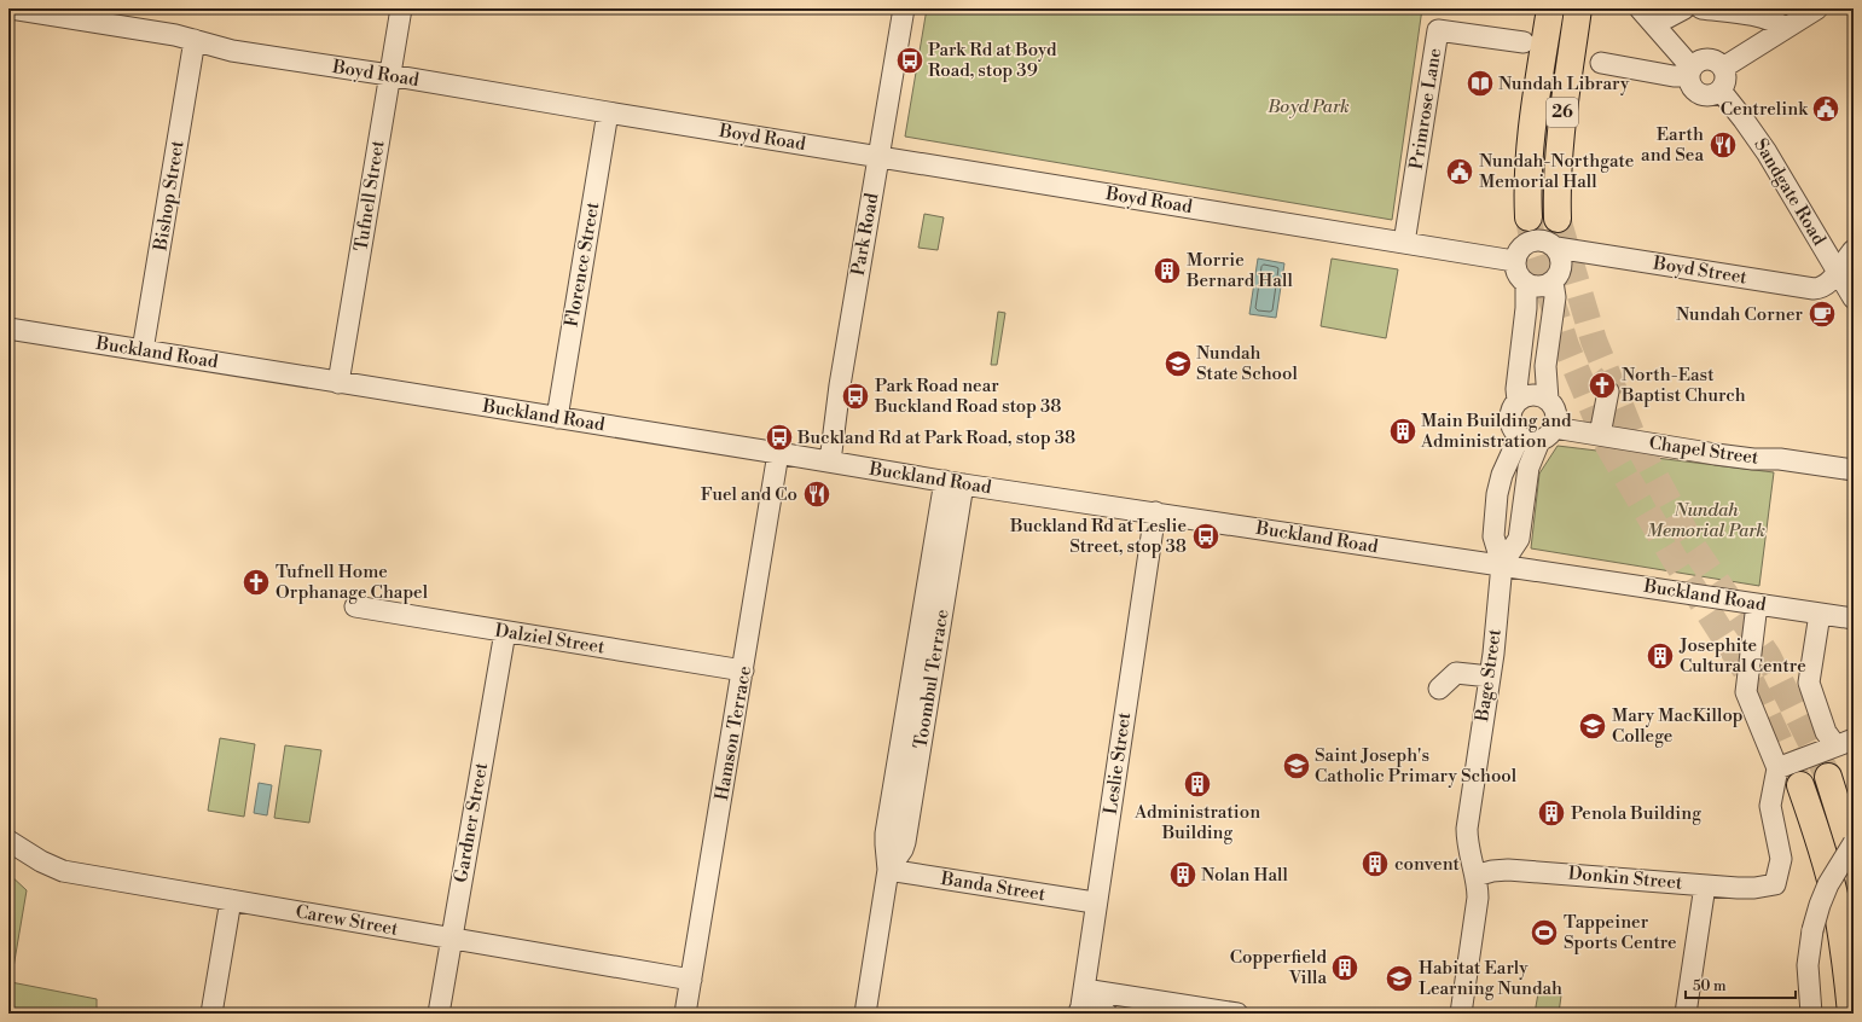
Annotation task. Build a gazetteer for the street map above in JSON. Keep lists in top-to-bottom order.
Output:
{
  "streets": {
    "highway": ["26"],
    "street": [
      "Boyd Road",
      "Primrose Lane",
      "Sandgate Road",
      "Bishop Street",
      "Tufnell Street",
      "Park Road",
      "Florence Street",
      "Boyd Street",
      "Buckland Road",
      "Chapel Street",
      "Dalziel Street",
      "Bage Street",
      "Toombul Terrace",
      "Hamson Terrace",
      "Leslie Street",
      "Gardner Street",
      "Donkin Street",
      "Banda Street",
      "Carew Street"
    ]
  },
  "crossings": [
    ["Boyd Road", "Primrose Lane"],
    ["Boyd Road", "Bishop Street"],
    ["Boyd Road", "Tufnell Street"],
    ["Boyd Road", "Park Road"],
    ["Boyd Road", "Florence Street"],
    ["Boyd Road", "Boyd Street"],
    ["Sandgate Road", "Boyd Street"],
    ["Bishop Street", "Buckland Road"],
    ["Tufnell Street", "Buckland Road"],
    ["Park Road", "Buckland Road"],
    ["Florence Street", "Buckland Road"],
    ["Buckland Road", "Bage Street"],
    ["Buckland Road", "Toombul Terrace"],
    ["Buckland Road", "Hamson Terrace"],
    ["Buckland Road", "Leslie Street"],
    ["Chapel Street", "Bage Street"],
    ["Dalziel Street", "Hamson Terrace"],
    ["Dalziel Street", "Gardner Street"],
    ["Bage Street", "Donkin Street"],
    ["Toombul Terrace", "Banda Street"],
    ["Hamson Terrace", "Carew Street"],
    ["Leslie Street", "Banda Street"],
    ["Gardner Street", "Carew Street"]
  ],
  "parks": ["Boyd Park", "Nundah Memorial Park"],
  "places": {
    "bus stop": [
      "Park Rd at Boyd Road, stop 39",
      "Park Road near Buckland Road stop 38",
      "Buckland Rd at Park Road, stop 38",
      "Buckland Rd at Leslie Street, stop 38"
    ],
    "library": ["Nundah Library"],
    "public building": ["Centrelink", "Nundah-Northgate Memorial Hall"],
    "restaurant": ["Earth and Sea", "Fuel and Co"],
    "building": [
      "Morrie Bernard Hall",
      "Main Building and Administration",
      "Josephite Cultural Centre",
      "Administration Building",
      "Penola Building",
      "convent",
      "Nolan Hall",
      "Copperfield Villa"
    ],
    "cafe": ["Nundah Corner"],
    "school or university": [
      "Nundah State School",
      "Mary MacKillop College",
      "Saint Joseph's Catholic Primary School",
      "Habitat Early Learning Nundah"
    ],
    "church": ["North-East Baptist Church", "Tufnell Home Orphanage Chapel"],
    "sports": ["Tappeiner Sports Centre"]
  },
  "scale_bar": "50 m"
}
